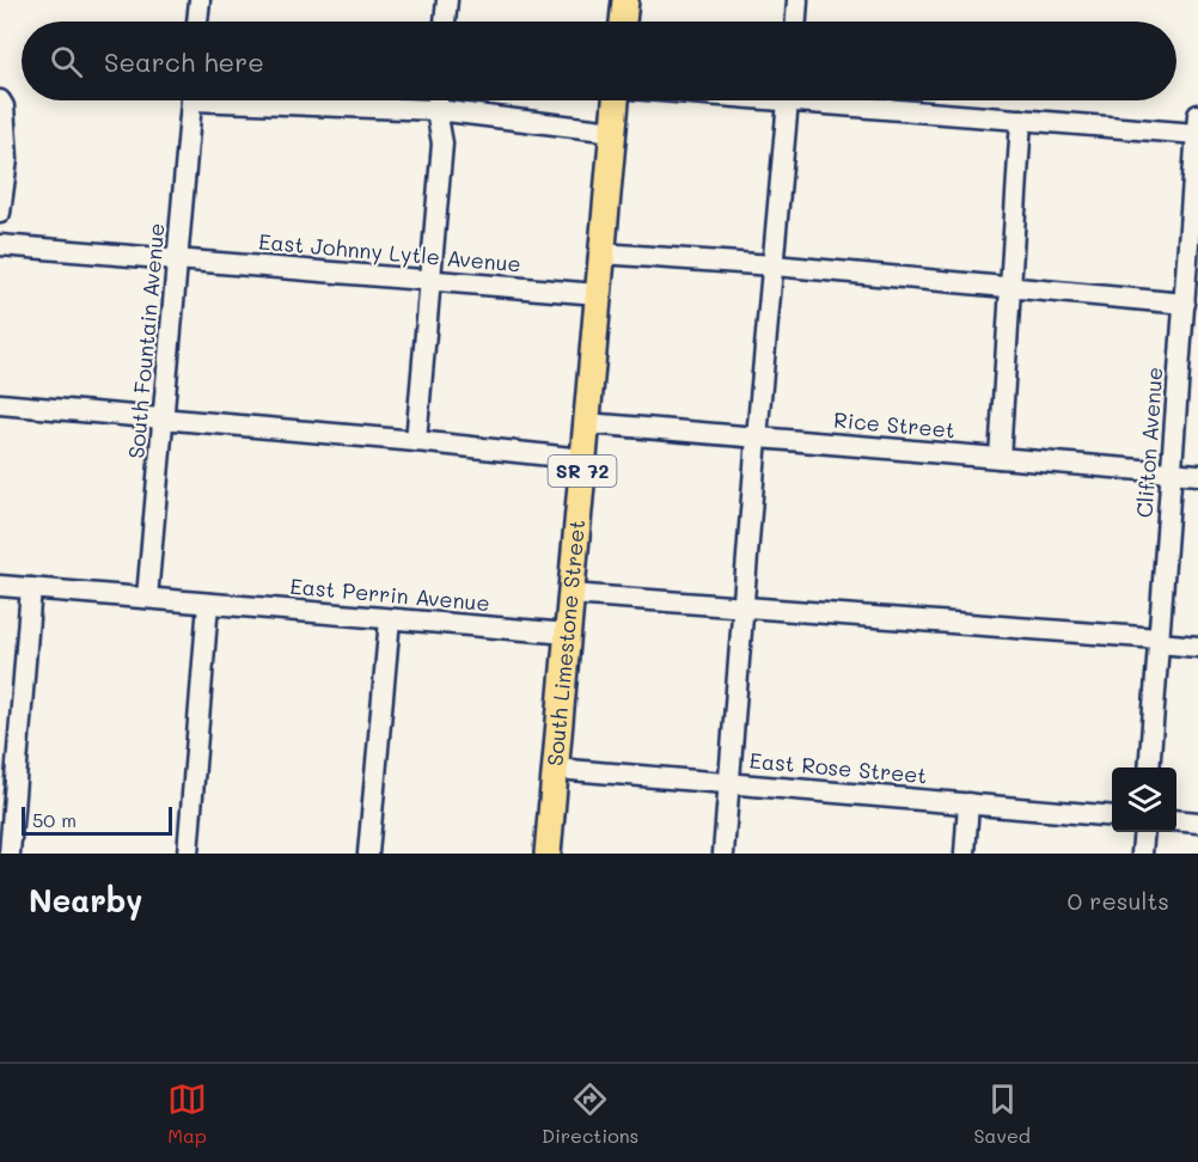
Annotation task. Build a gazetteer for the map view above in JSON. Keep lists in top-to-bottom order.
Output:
{
  "streets": {
    "main road": ["SR 72", "South Limestone Street"],
    "street": [
      "East Johnny Lytle Avenue",
      "South Fountain Avenue",
      "Rice Street",
      "Clifton Avenue",
      "East Perrin Avenue",
      "East Rose Street"
    ]
  },
  "crossings": [
    ["East Johnny Lytle Avenue", "South Fountain Avenue"],
    ["East Johnny Lytle Avenue", "South Limestone Street"],
    ["South Fountain Avenue", "East Perrin Avenue"],
    ["Rice Street", "Clifton Avenue"],
    ["Rice Street", "South Limestone Street"],
    ["East Perrin Avenue", "South Limestone Street"],
    ["South Limestone Street", "East Rose Street"]
  ],
  "scale_bar": "50 m",
  "page": {
    "search": "Search here",
    "scale": "50 m",
    "heading": ["Nearby", "0 results"],
    "nav": ["Map", "Directions", "Saved"]
  }
}
